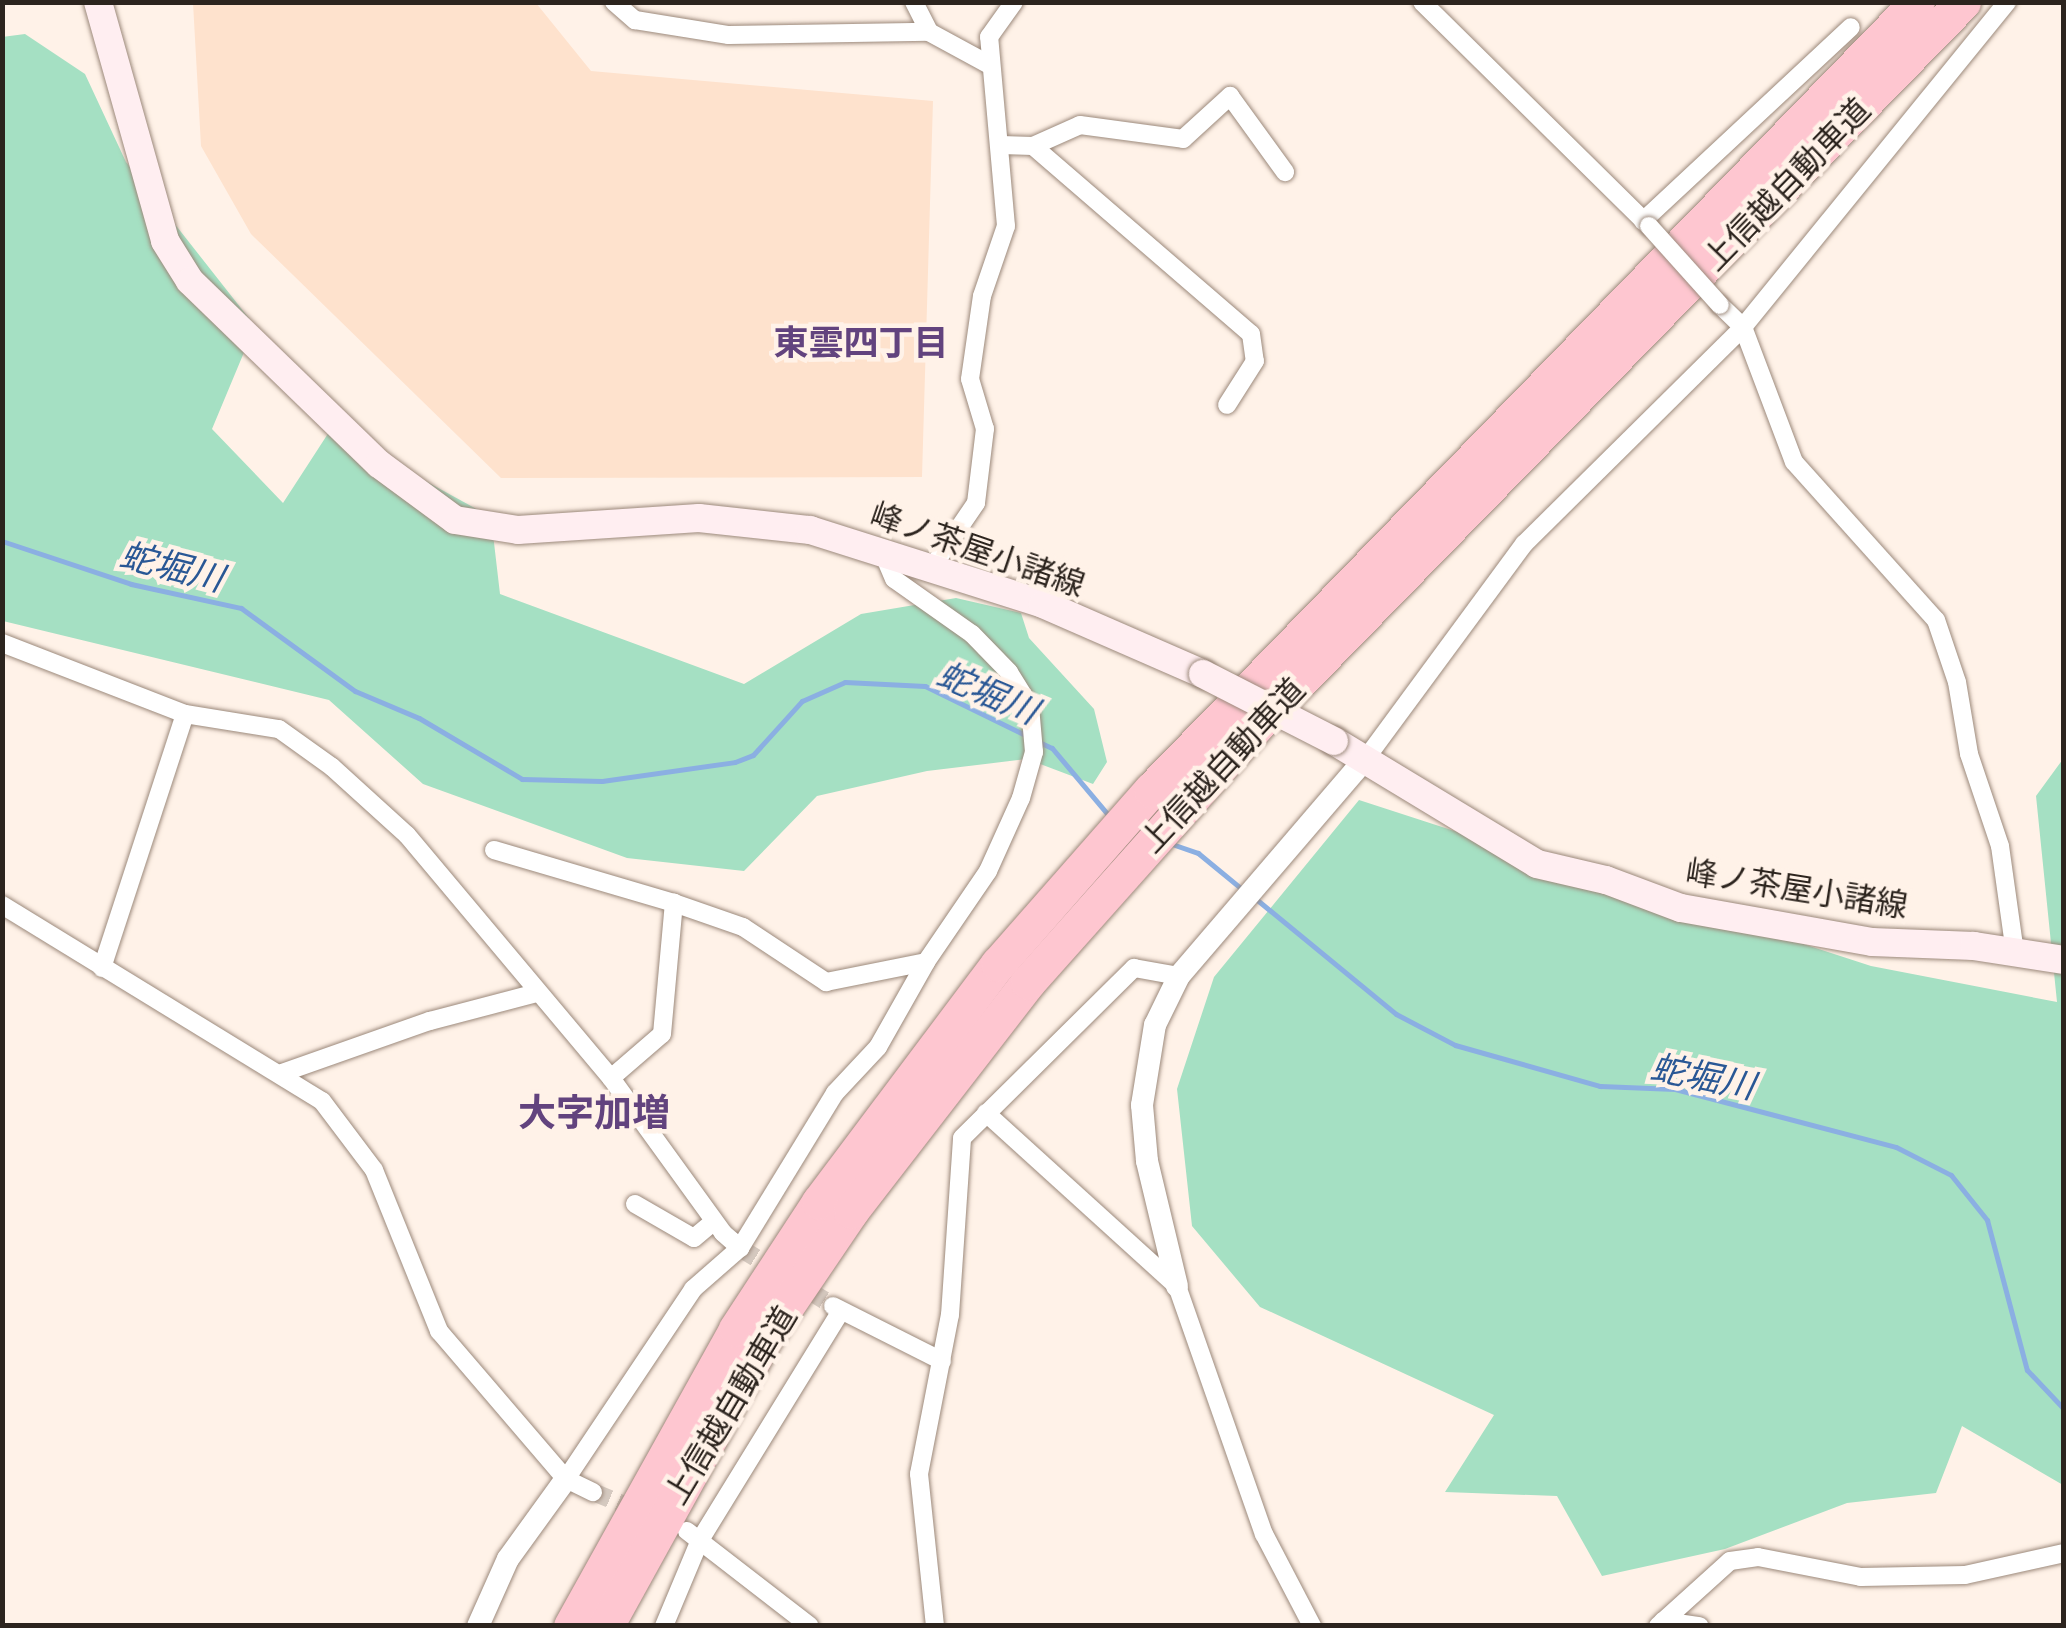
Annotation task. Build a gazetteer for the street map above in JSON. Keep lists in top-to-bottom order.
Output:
{
  "streets": {
    "highway": ["上信越自動車道"],
    "main road": ["峰ノ茶屋小諸線"]
  },
  "districts": ["東雲四丁目", "大字加増"],
  "water": ["蛇堀川"]
}
